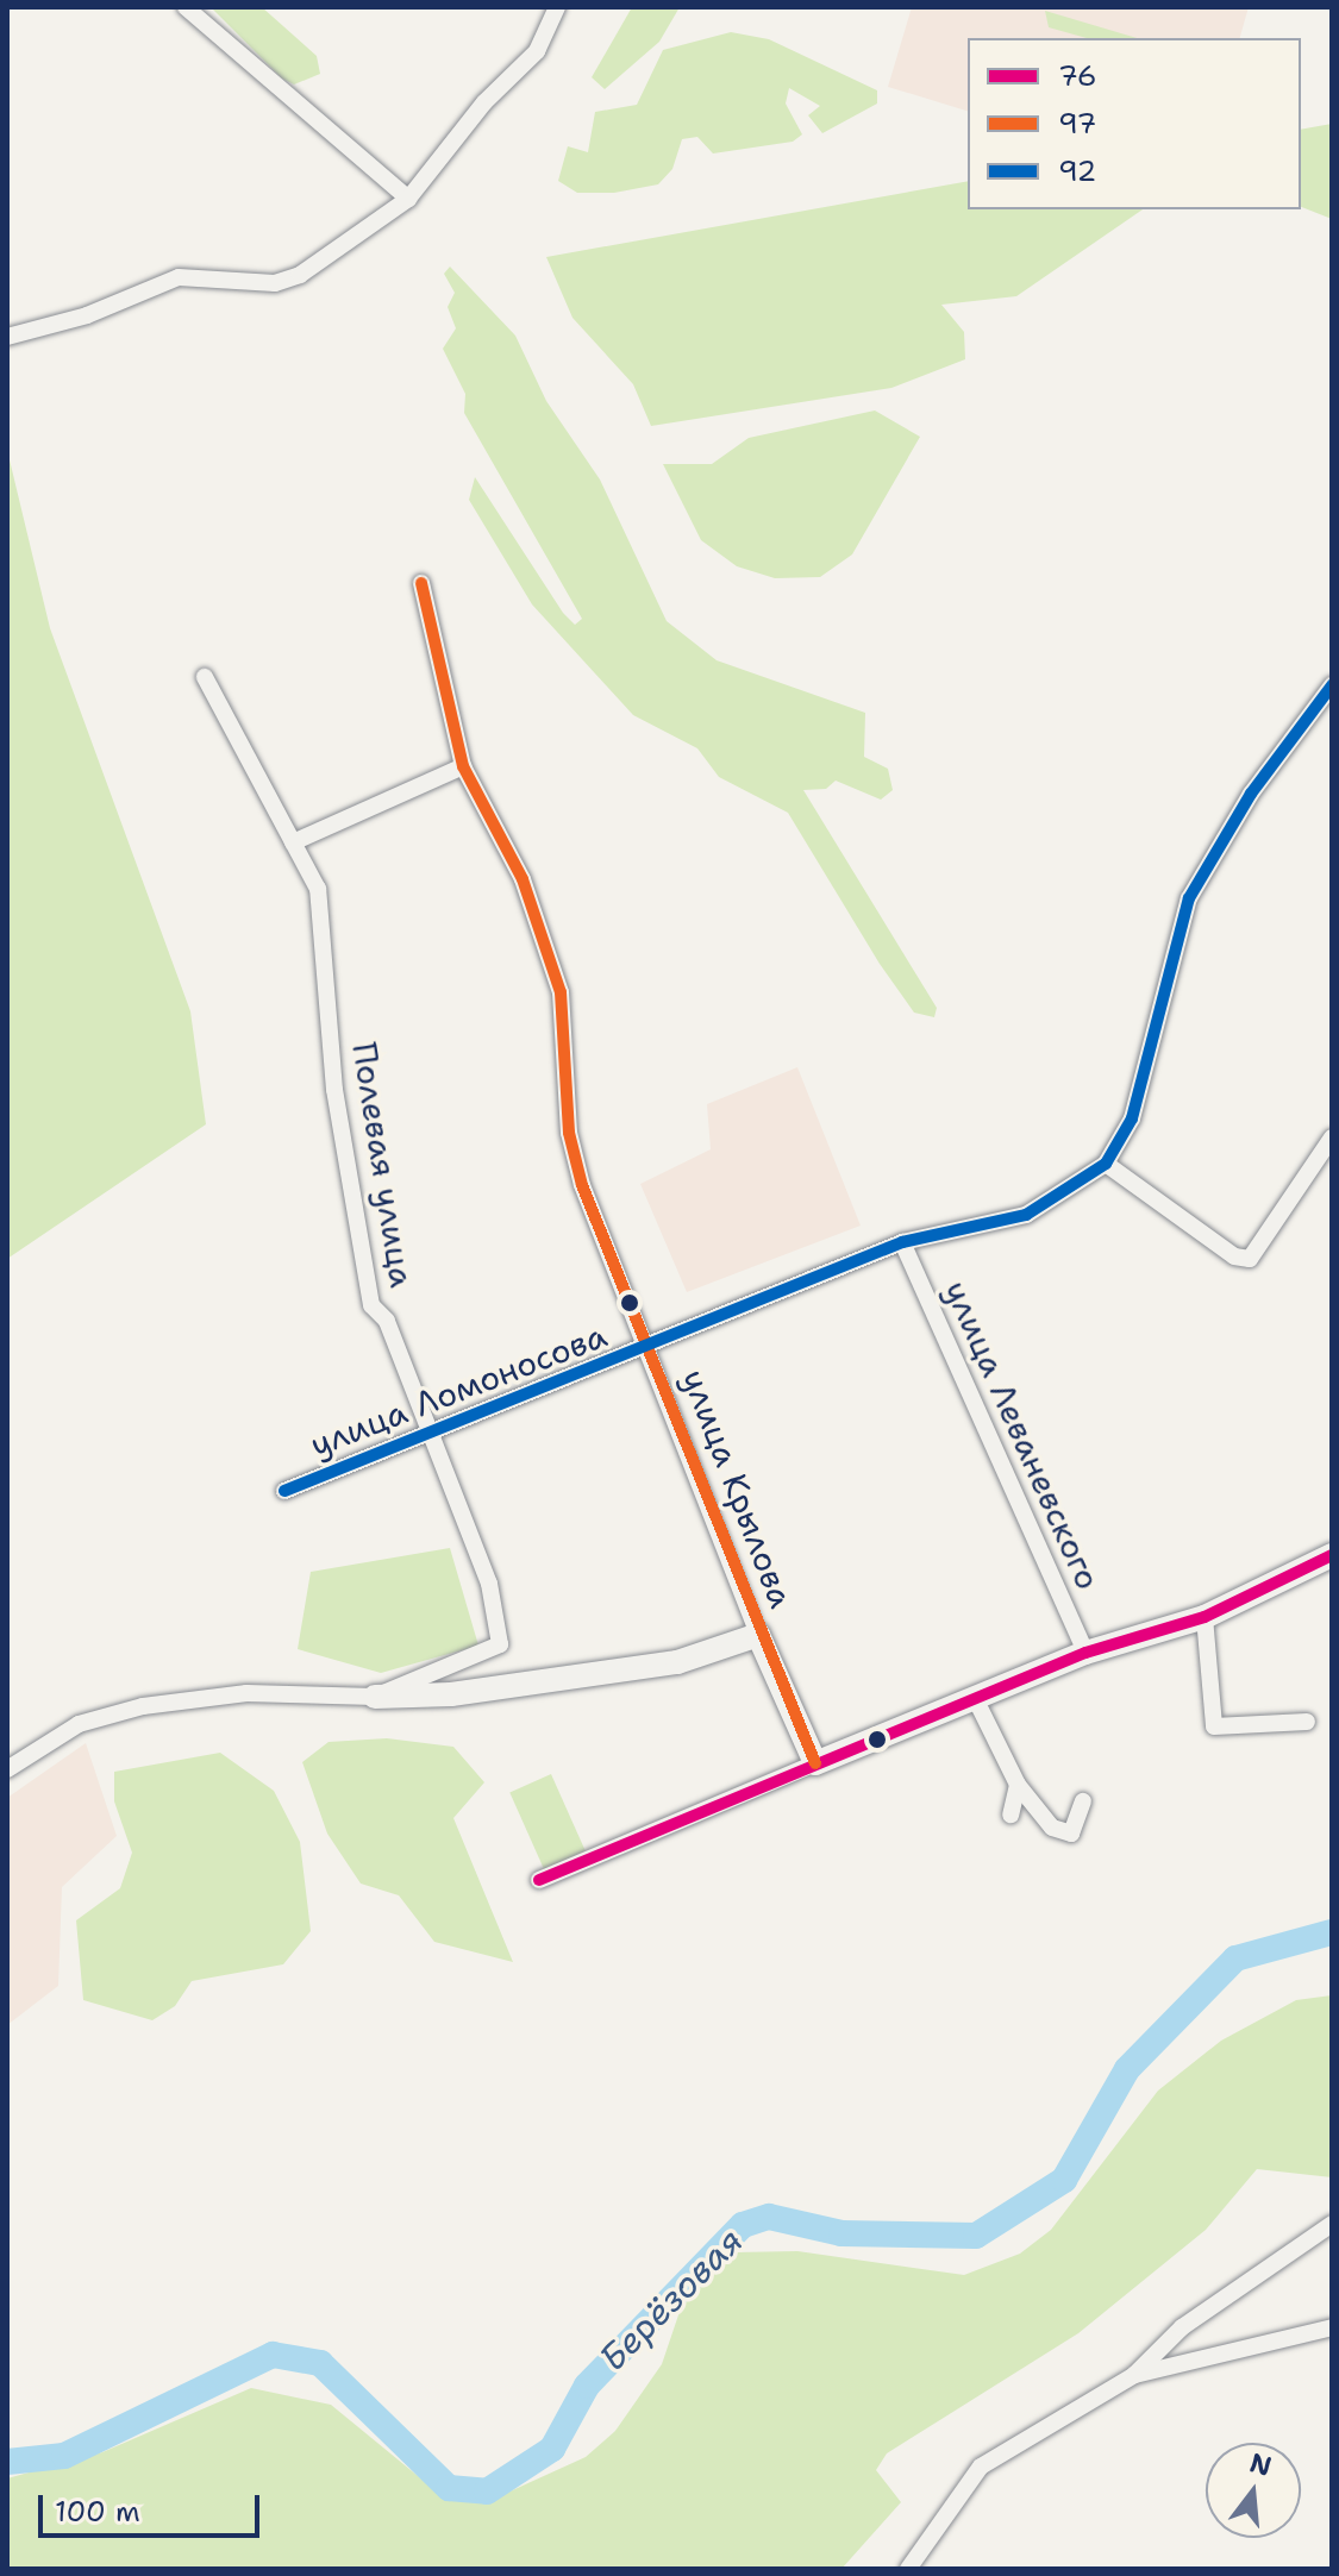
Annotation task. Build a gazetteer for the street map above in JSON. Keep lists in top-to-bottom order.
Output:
{
  "streets": {
    "street": [
      "Полевая улица",
      "улица Ломоносова",
      "улица Леваневского",
      "улица Крылова"
    ]
  },
  "crossings": [
    ["Полевая улица", "улица Ломоносова"],
    ["улица Ломоносова", "улица Леваневского"],
    ["улица Ломоносова", "улица Крылова"]
  ],
  "water": ["Берёзовая"],
  "lines": ["transit line 97", "transit line 92", "transit line 76"],
  "legend": ["76", "97", "92"],
  "scale_bar": "100 m",
  "north": "top"
}
